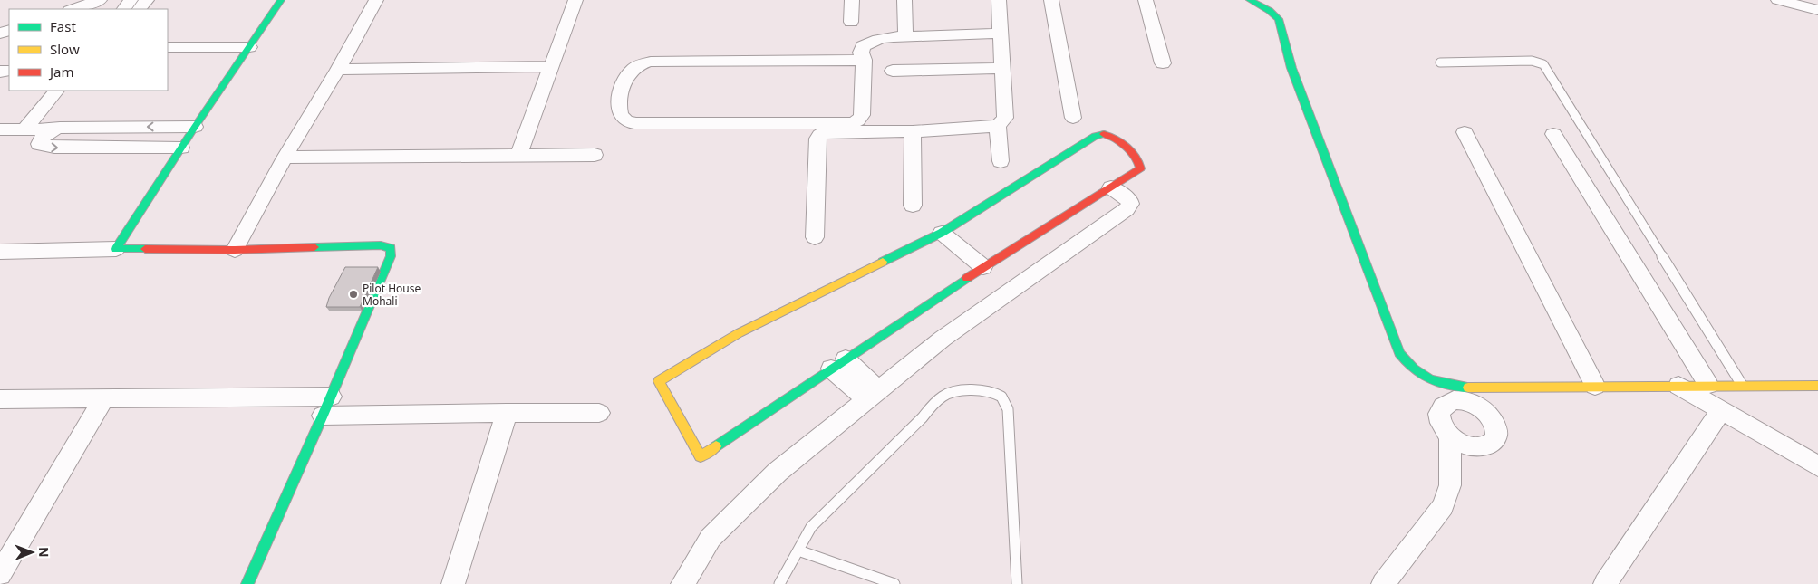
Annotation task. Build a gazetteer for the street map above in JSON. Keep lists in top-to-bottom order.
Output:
{
  "places": ["Pilot House Mohali"],
  "legend": ["Fast", "Slow", "Jam"],
  "north": "right"
}
